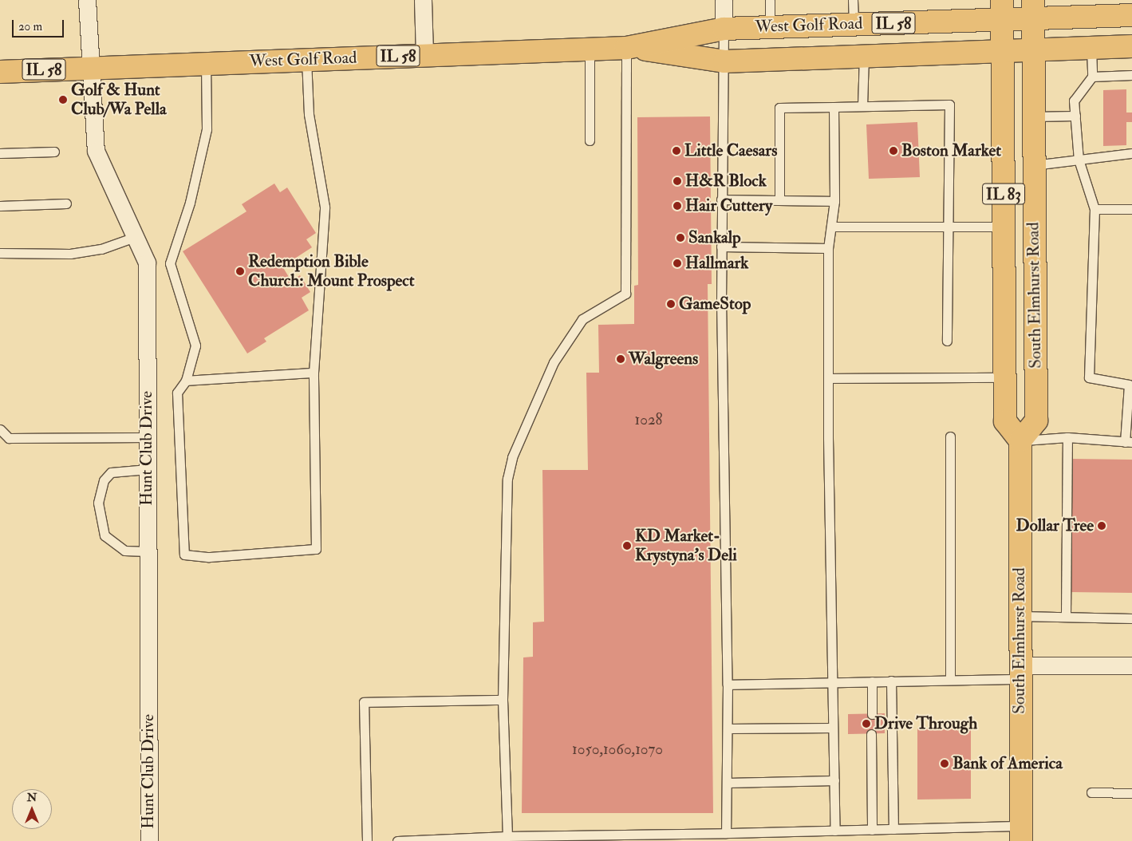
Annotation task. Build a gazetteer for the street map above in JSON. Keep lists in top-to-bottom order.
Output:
{
  "streets": {
    "main road": [
      "IL 58",
      "West Golf Road",
      "IL 83",
      "South Elmhurst Road"
    ],
    "street": ["Hunt Club Drive"]
  },
  "crossings": [
    ["West Golf Road", "South Elmhurst Road"],
    ["West Golf Road", "Hunt Club Drive"]
  ],
  "places": [
    "Golf & Hunt Club/Wa Pella",
    "Little Caesars",
    "Boston Market",
    "H&R Block",
    "Hair Cuttery",
    "Sankalp",
    "Hallmark",
    "Redemption Bible Church: Mount Prospect",
    "GameStop",
    "Walgreens",
    "Dollar Tree",
    "KD Market- Krystyna's Deli",
    "Drive Through",
    "Bank of America"
  ],
  "house_numbers": ["1028", "1050,1060,1070"],
  "scale_bar": "20 m",
  "north": "top"
}
